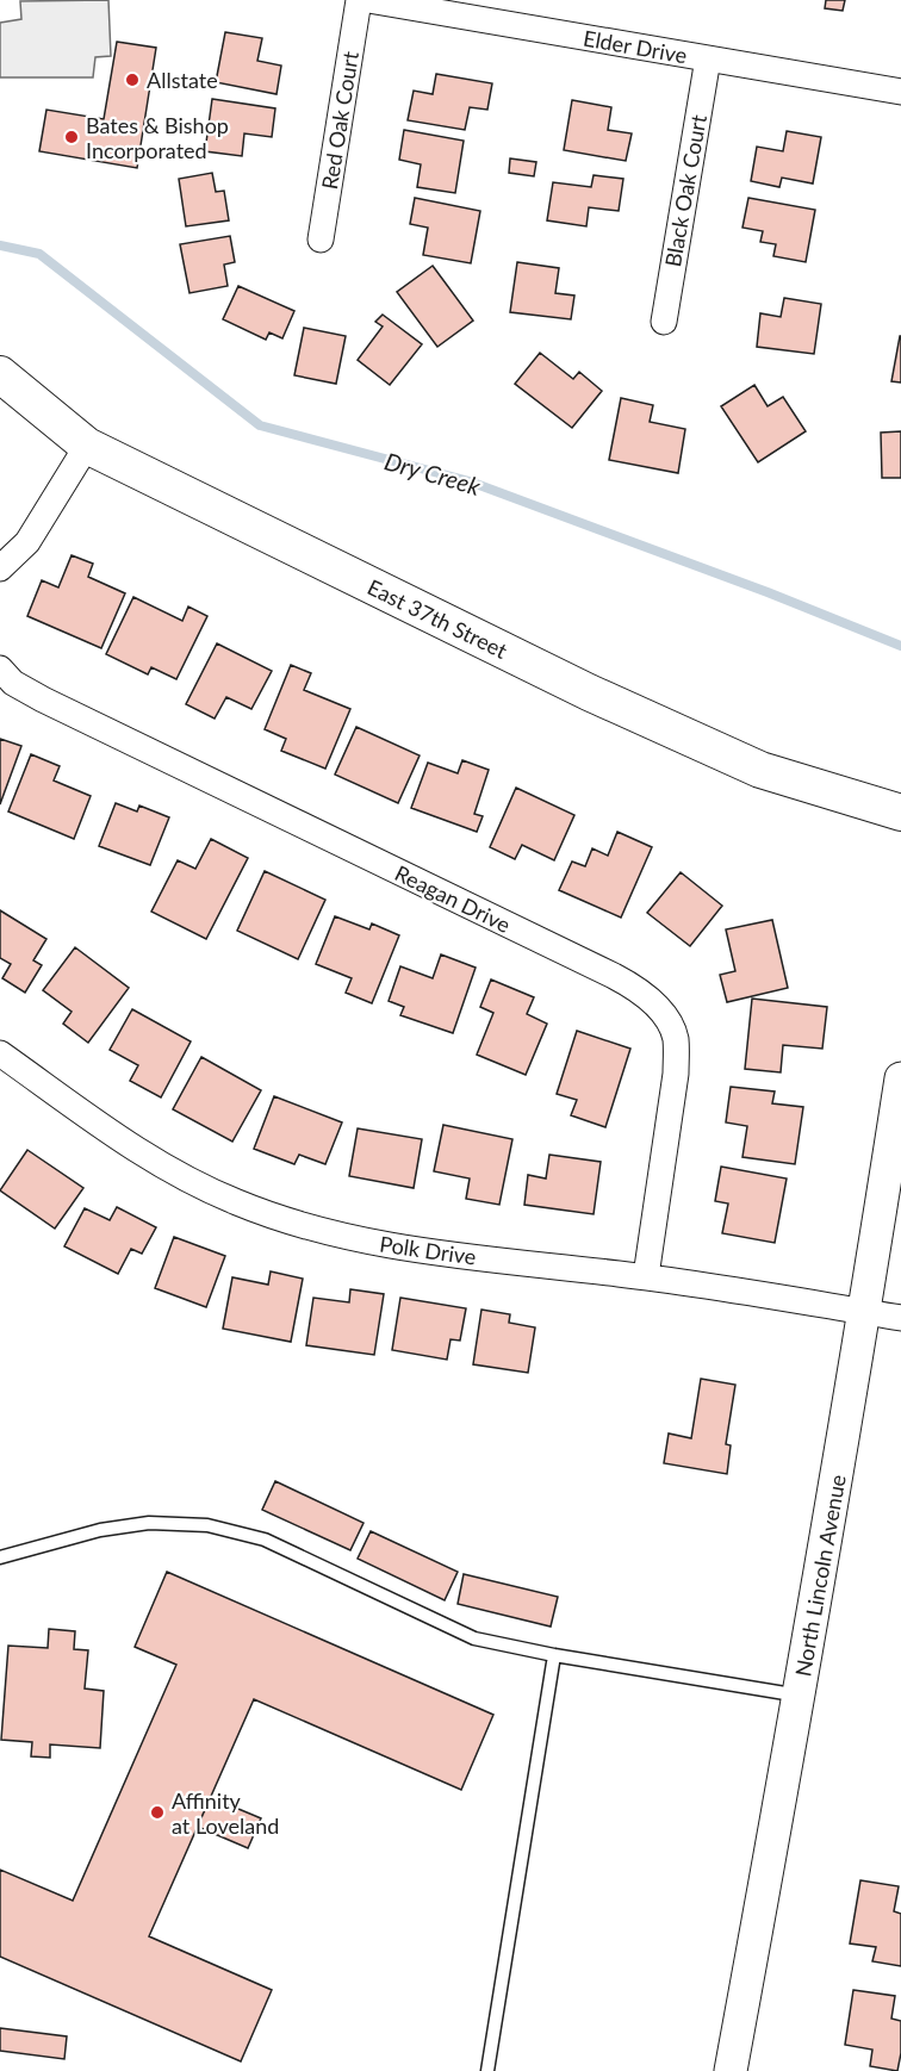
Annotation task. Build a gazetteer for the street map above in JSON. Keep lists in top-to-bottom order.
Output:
{
  "streets": {
    "main road": ["East 37th Street"],
    "street": [
      "Elder Drive",
      "Red Oak Court",
      "Black Oak Court",
      "Reagan Drive",
      "Polk Drive",
      "North Lincoln Avenue"
    ]
  },
  "crossings": [
    ["Elder Drive", "Black Oak Court"],
    ["Reagan Drive", "Polk Drive"],
    ["Polk Drive", "North Lincoln Avenue"]
  ],
  "water": ["Dry Creek"],
  "places": ["Allstate", "Bates & Bishop Incorporated", "Affinity at Loveland"]
}
